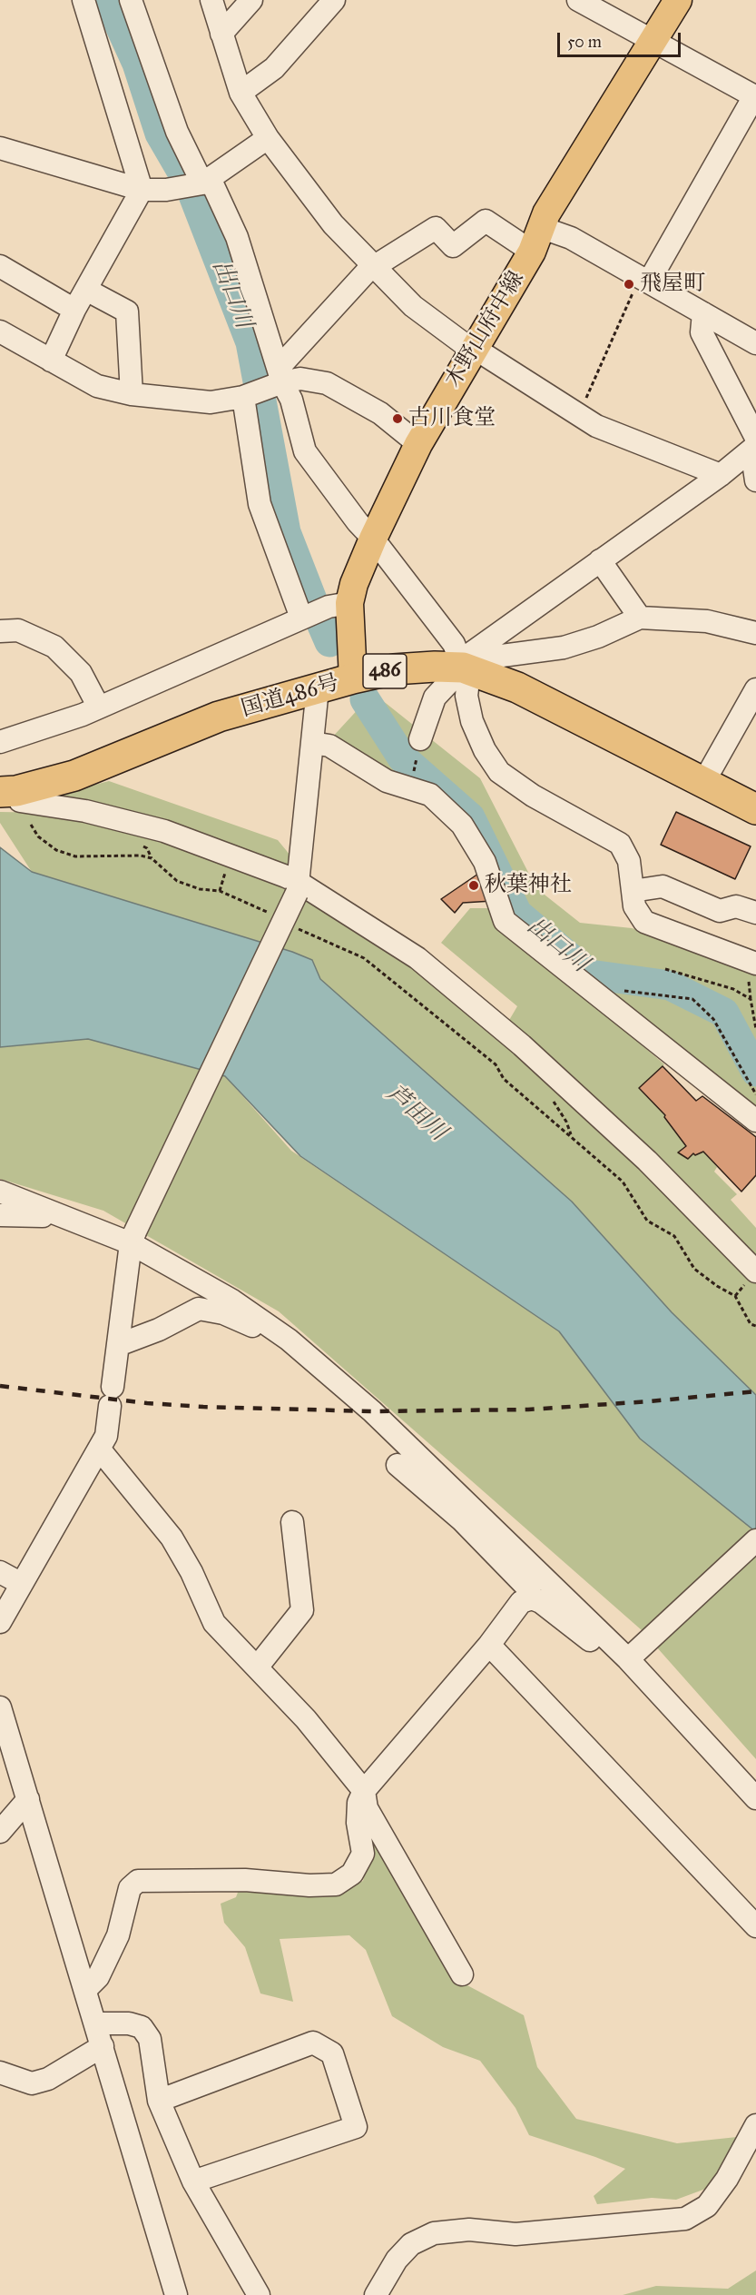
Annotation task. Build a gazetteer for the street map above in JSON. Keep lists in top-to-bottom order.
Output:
{
  "streets": {
    "highway": ["486", "国道486号"],
    "main road": ["木野山府中線"]
  },
  "crossings": [
    ["木野山府中線", "国道486号"]
  ],
  "water": ["出口川", "芦田川"],
  "places": ["飛屋町", "古川食堂", "秋葉神社"],
  "scale_bar": "50 m"
}
